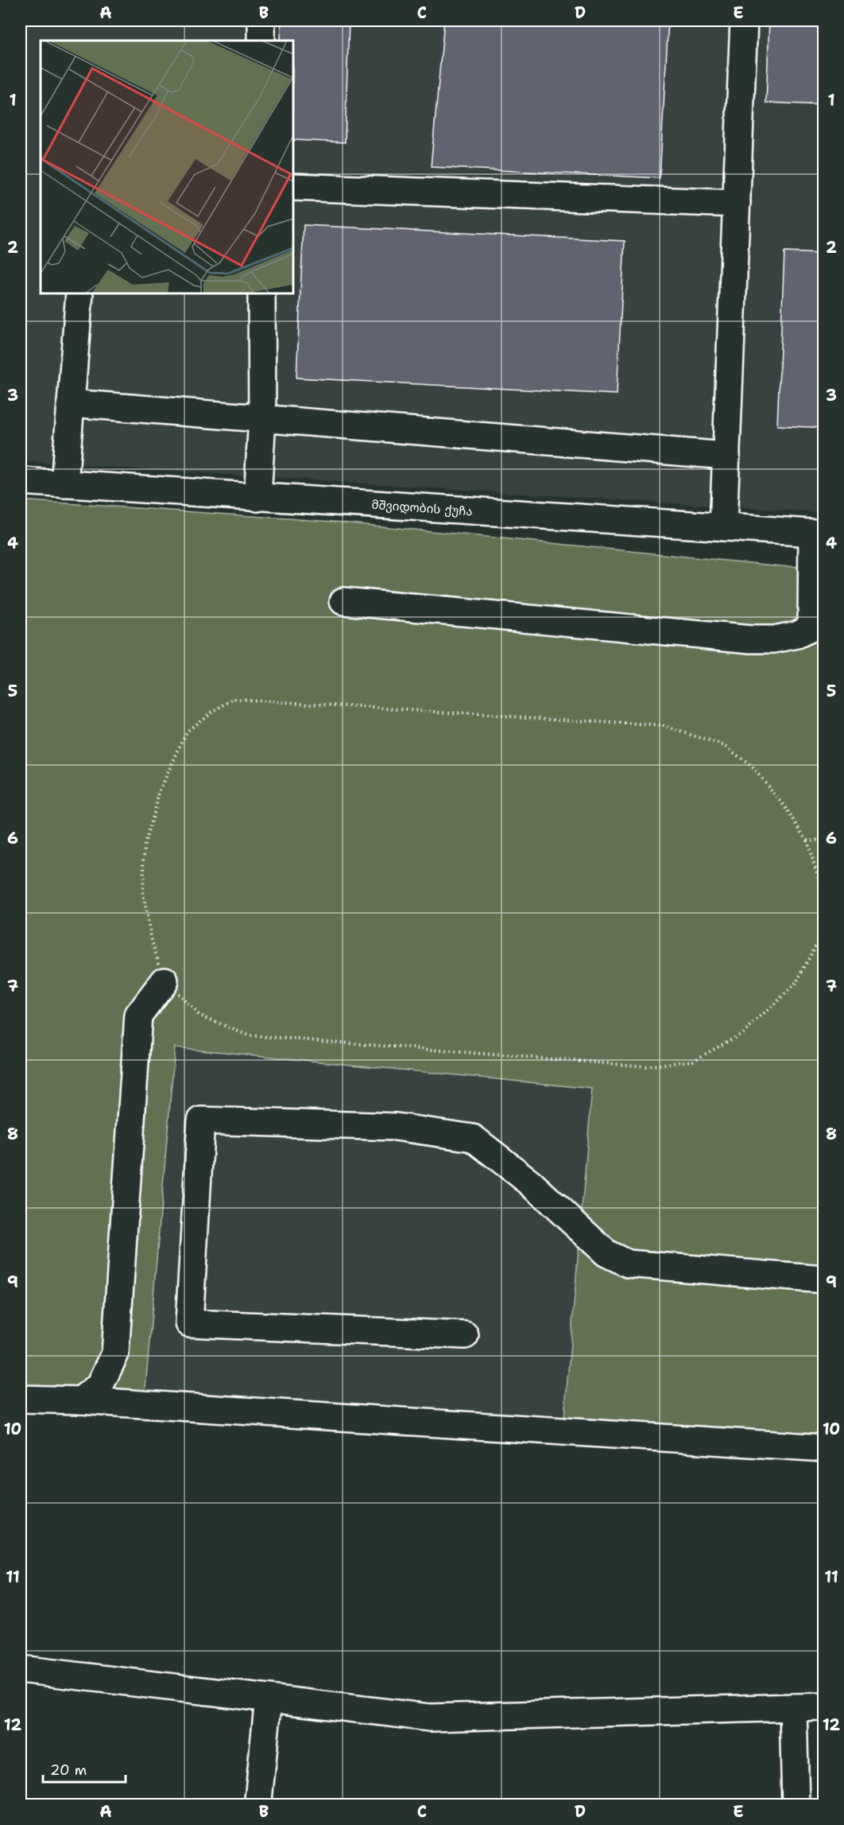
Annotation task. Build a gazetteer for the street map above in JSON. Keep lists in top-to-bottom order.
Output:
{
  "streets": {
    "street": ["მშვიდობის ქუჩა"]
  },
  "scale_bar": "20 m",
  "grid": {
    "columns": [
      "A",
      "B",
      "C",
      "D",
      "E"
    ],
    "rows": [
      "1",
      "2",
      "3",
      "4",
      "5",
      "6",
      "7",
      "8",
      "9",
      "10",
      "11",
      "12"
    ]
  }
}
